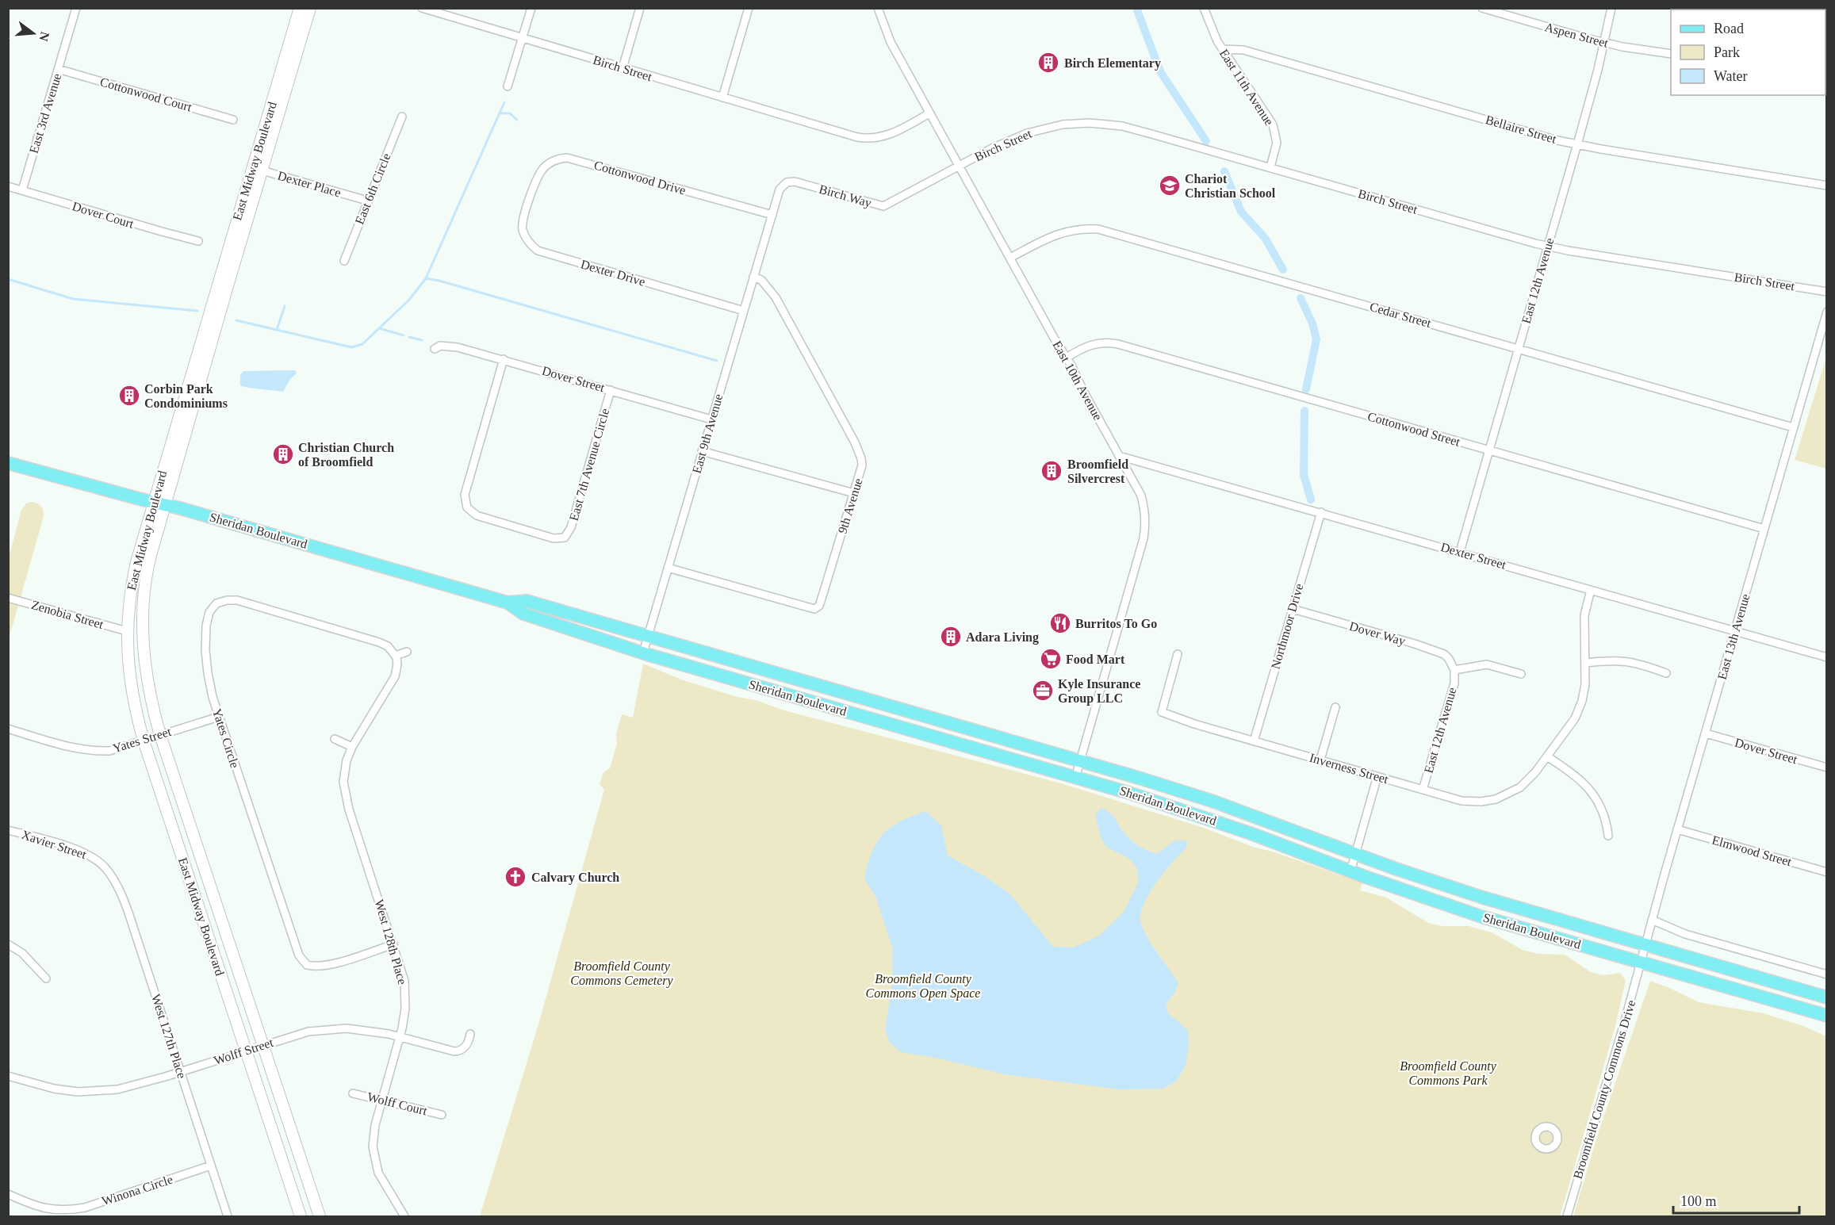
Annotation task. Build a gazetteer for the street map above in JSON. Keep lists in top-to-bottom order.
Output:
{
  "streets": {
    "main road": ["East Midway Boulevard", "Sheridan Boulevard"],
    "street": [
      "Aspen Street",
      "Birch Street",
      "East 11th Avenue",
      "Cottonwood Court",
      "East 3rd Avenue",
      "Bellaire Street",
      "Cottonwood Drive",
      "Dexter Place",
      "East 6th Circle",
      "Birch Way",
      "Dover Court",
      "Dexter Drive",
      "East 12th Avenue",
      "Cedar Street",
      "Dover Street",
      "East 10th Avenue",
      "Cottonwood Street",
      "East 9th Avenue",
      "East 7th Avenue Circle",
      "9th Avenue",
      "Dexter Street",
      "Zenobia Street",
      "Northmoor Drive",
      "Dover Way",
      "East 13th Avenue",
      "Yates Circle",
      "Yates Street",
      "Inverness Street",
      "Xavier Street",
      "Elmwood Street",
      "West 128th Place",
      "West 127th Place",
      "Wolff Street",
      "Broomfield County Commons Drive",
      "Wolff Court",
      "Winona Circle"
    ]
  },
  "crossings": [
    ["Aspen Street", "East 12th Avenue"],
    ["Birch Street", "East 11th Avenue"],
    ["Birch Street", "Birch Way"],
    ["Birch Street", "East 12th Avenue"],
    ["Birch Street", "East 10th Avenue"],
    ["East 11th Avenue", "Bellaire Street"],
    ["Cottonwood Court", "East 3rd Avenue"],
    ["East 3rd Avenue", "Dover Court"],
    ["Bellaire Street", "East 12th Avenue"],
    ["East Midway Boulevard", "Dexter Place"],
    ["East Midway Boulevard", "Sheridan Boulevard"],
    ["East Midway Boulevard", "Zenobia Street"],
    ["East Midway Boulevard", "Yates Street"],
    ["East Midway Boulevard", "Wolff Street"],
    ["Cottonwood Drive", "Birch Way"],
    ["Cottonwood Drive", "Dexter Drive"],
    ["Cottonwood Drive", "East 9th Avenue"],
    ["Dexter Place", "East 6th Circle"],
    ["Birch Way", "East 10th Avenue"],
    ["Birch Way", "East 9th Avenue"],
    ["Dexter Drive", "East 9th Avenue"],
    ["East 12th Avenue", "Cedar Street"],
    ["East 12th Avenue", "Cottonwood Street"],
    ["East 12th Avenue", "Dexter Street"],
    ["East 12th Avenue", "Dover Way"],
    ["East 12th Avenue", "Inverness Street"],
    ["Cedar Street", "East 10th Avenue"],
    ["Cedar Street", "East 13th Avenue"],
    ["Dover Street", "East 9th Avenue"],
    ["Dover Street", "East 7th Avenue Circle"],
    ["Dover Street", "East 13th Avenue"],
    ["East 10th Avenue", "Cottonwood Street"],
    ["East 10th Avenue", "Sheridan Boulevard"],
    ["East 10th Avenue", "Dexter Street"],
    ["Cottonwood Street", "East 13th Avenue"],
    ["East 9th Avenue", "9th Avenue"],
    ["East 9th Avenue", "Sheridan Boulevard"],
    ["Sheridan Boulevard", "East 13th Avenue"],
    ["Sheridan Boulevard", "Broomfield County Commons Drive"],
    ["Dexter Street", "Northmoor Drive"],
    ["Dexter Street", "East 13th Avenue"],
    ["Northmoor Drive", "Dover Way"],
    ["Northmoor Drive", "Inverness Street"],
    ["East 13th Avenue", "Elmwood Street"],
    ["East 13th Avenue", "Broomfield County Commons Drive"],
    ["Yates Circle", "Yates Street"],
    ["Yates Circle", "West 128th Place"],
    ["Xavier Street", "West 127th Place"],
    ["West 128th Place", "Wolff Street"],
    ["West 128th Place", "Wolff Court"],
    ["West 127th Place", "Wolff Street"],
    ["West 127th Place", "Winona Circle"]
  ],
  "parks": ["Broomfield County Commons Cemetery", "Broomfield County Commons Open Space", "Broomfield County Commons Park"],
  "places": {
    "building": [
      "Birch Elementary",
      "Corbin Park Condominiums",
      "Christian Church of Broomfield",
      "Broomfield Silvercrest",
      "Adara Living"
    ],
    "school or university": ["Chariot Christian School"],
    "restaurant": ["Burritos To Go"],
    "supermarket": ["Food Mart"],
    "office": ["Kyle Insurance Group LLC"],
    "church": ["Calvary Church"]
  },
  "legend": ["Road", "Park", "Water"],
  "scale_bar": "100 m",
  "north": "right"
}
